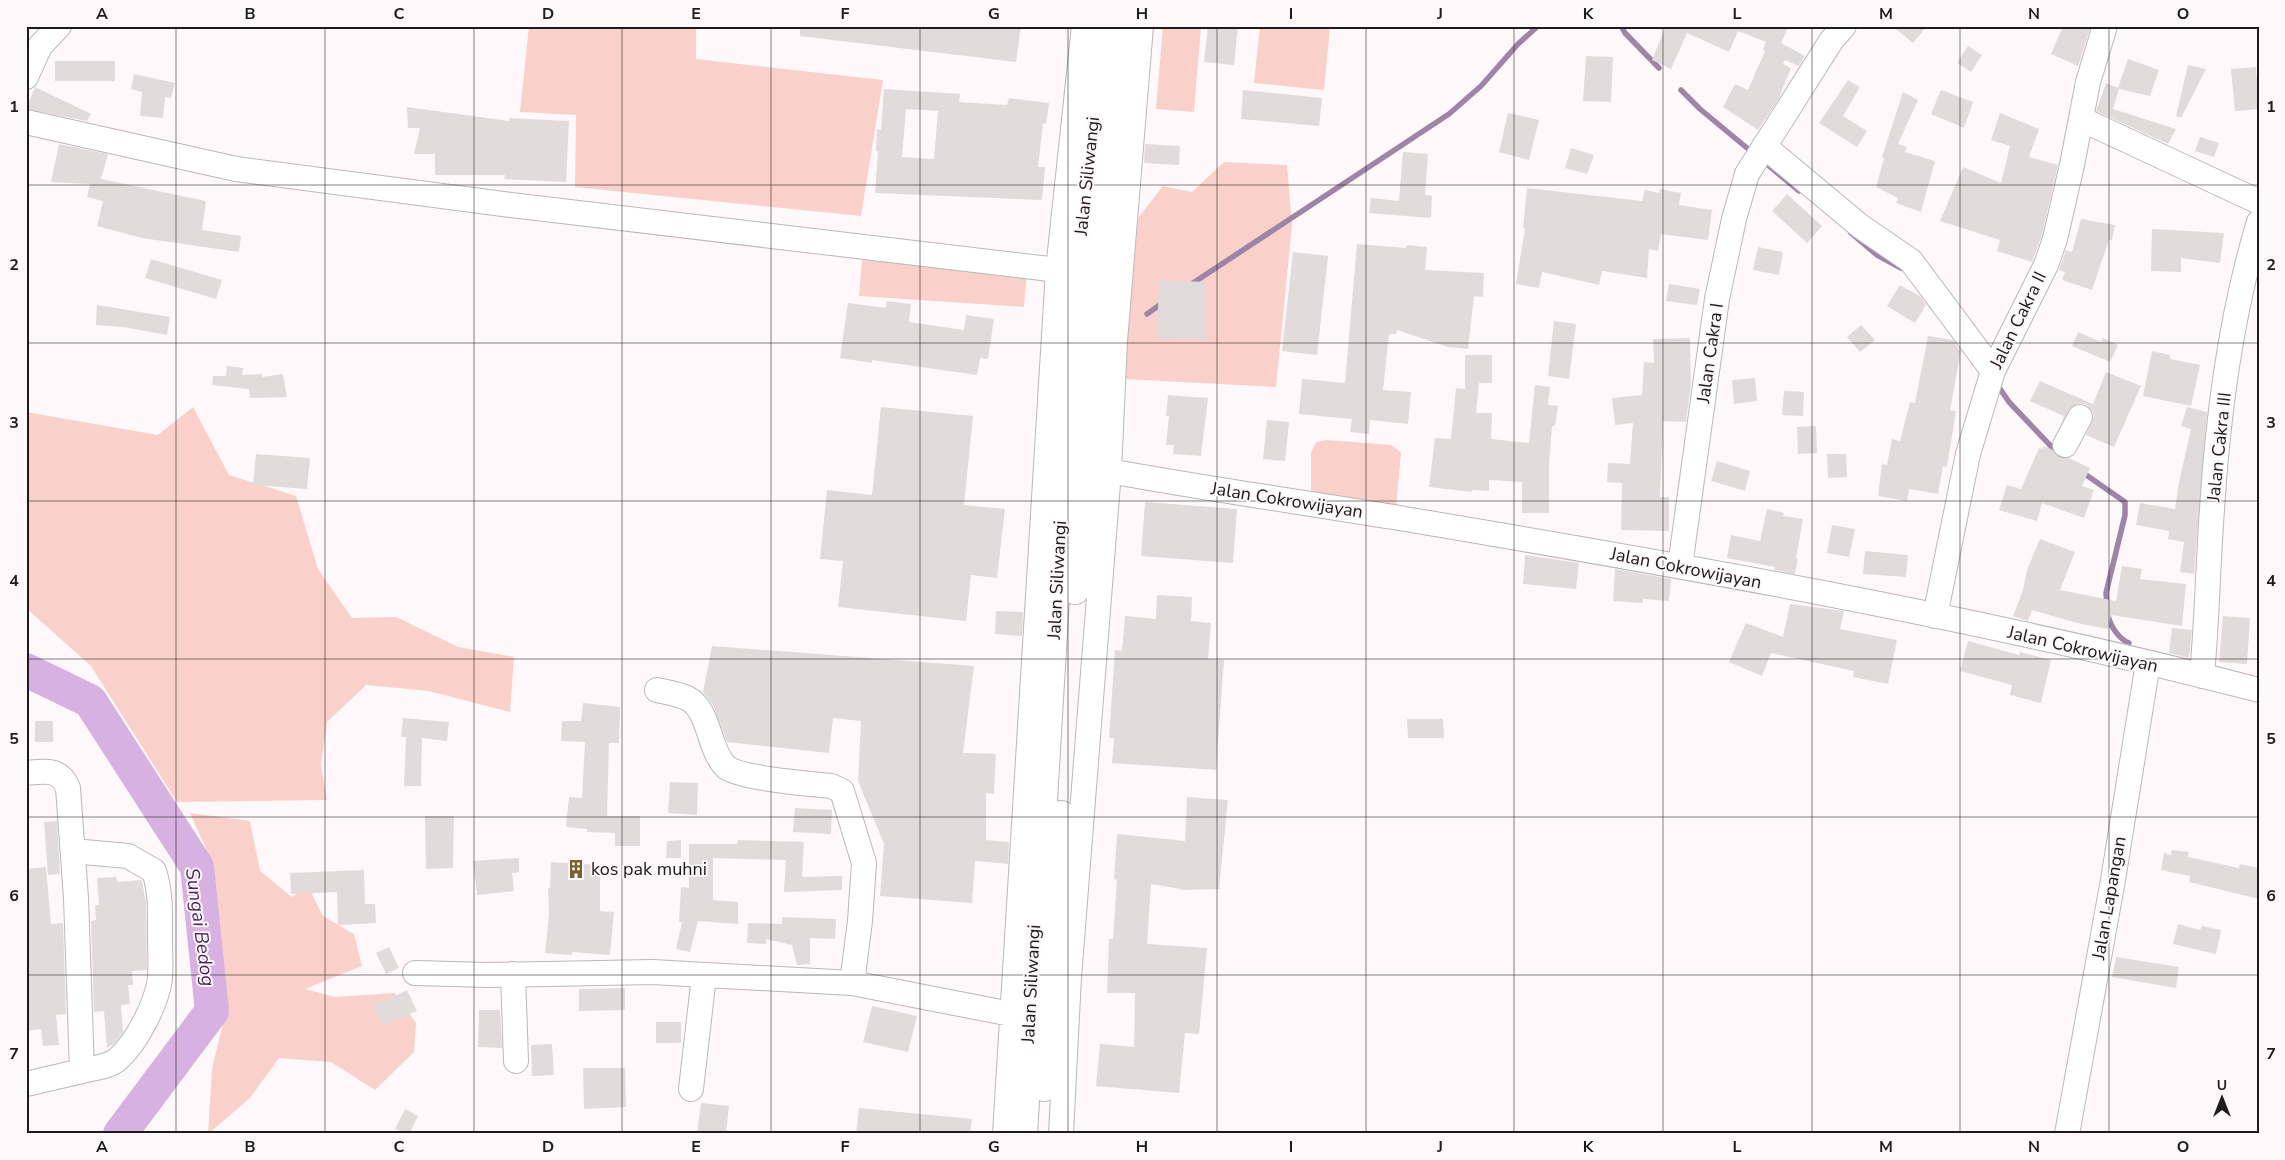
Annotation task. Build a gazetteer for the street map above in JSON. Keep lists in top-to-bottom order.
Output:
{
  "streets": {
    "highway": ["Jalan Siliwangi"],
    "street": [
      "Jalan Cakra II",
      "Jalan Cakra I",
      "Jalan Cakra III",
      "Jalan Cokrowijayan",
      "Jalan Lapangan"
    ]
  },
  "crossings": [
    ["Jalan Cakra II", "Jalan Cokrowijayan"],
    ["Jalan Cakra I", "Jalan Cokrowijayan"],
    ["Jalan Cakra III", "Jalan Cokrowijayan"],
    ["Jalan Cokrowijayan", "Jalan Lapangan"]
  ],
  "water": ["Sungai Bedog"],
  "places": {
    "building": ["kos pak muhni"]
  },
  "north": "top",
  "grid": {
    "columns": [
      "A",
      "B",
      "C",
      "D",
      "E",
      "F",
      "G",
      "H",
      "I",
      "J",
      "K",
      "L",
      "M",
      "N",
      "O"
    ],
    "rows": [
      "1",
      "2",
      "3",
      "4",
      "5",
      "6",
      "7"
    ]
  }
}
